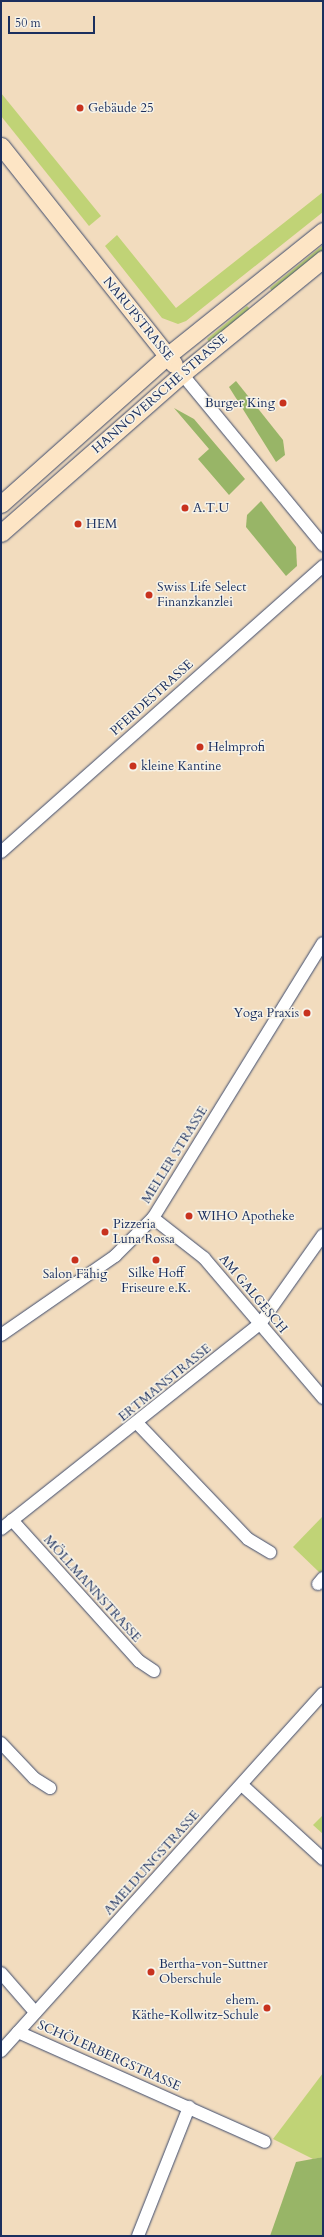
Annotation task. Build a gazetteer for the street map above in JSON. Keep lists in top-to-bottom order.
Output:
{
  "streets": {
    "main road": ["NARUPSTRASSE", "HANNOVERSCHE STRASSE"],
    "street": [
      "PFERDESTRASSE",
      "MELLER STRASSE",
      "AM GALGESCH",
      "ERTMANSTRASSE",
      "MÖLLMANNSTRASSE",
      "AMELDUNGSTRASSE",
      "SCHÖLERBERGSTRASSE"
    ]
  },
  "crossings": [
    ["NARUPSTRASSE", "HANNOVERSCHE STRASSE"],
    ["MELLER STRASSE", "AM GALGESCH"],
    ["AM GALGESCH", "ERTMANSTRASSE"],
    ["ERTMANSTRASSE", "MÖLLMANNSTRASSE"],
    ["AMELDUNGSTRASSE", "SCHÖLERBERGSTRASSE"]
  ],
  "places": [
    "Gebäude 25",
    "Burger King",
    "A.T.U",
    "HEM",
    "Swiss Life Select Finanzkanzlei",
    "Helmprofi",
    "kleine Kantine",
    "Yoga Praxis",
    "WIHO Apotheke",
    "Pizzeria Luna Rossa",
    "Salon Fähig",
    "Silke Hoff Friseure e.K.",
    "Bertha-von-Suttner Oberschule",
    "ehem. Käthe-Kollwitz-Schule"
  ],
  "scale_bar": "50 m"
}
